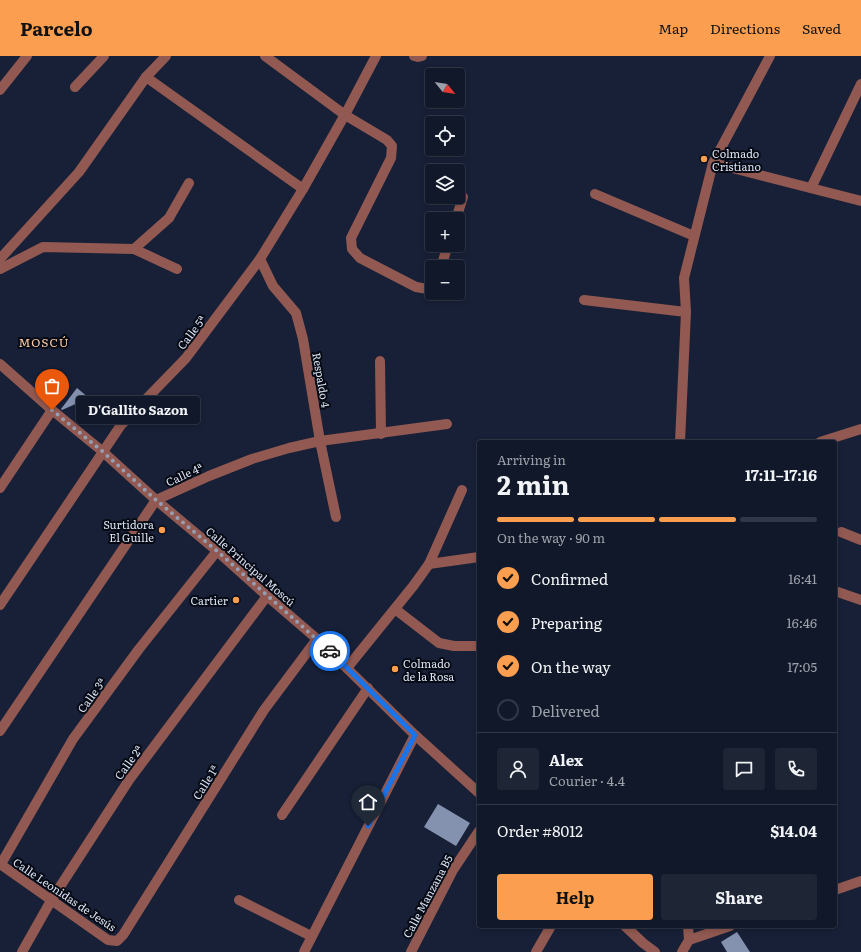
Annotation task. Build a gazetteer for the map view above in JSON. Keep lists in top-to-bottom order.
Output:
{
  "streets": {
    "street": [
      "Calle 5ª",
      "Respaldo 4",
      "Calle 4ª",
      "Calle Principal Moscú",
      "Calle 3ª",
      "Calle 2ª",
      "Calle 1ª",
      "Calle Leonidas de Jesús",
      "Calle Manzana B5"
    ]
  },
  "crossings": [
    ["Calle 5ª", "Respaldo 4"],
    ["Calle 5ª", "Calle Principal Moscú"],
    ["Respaldo 4", "Calle 4ª"],
    ["Calle 4ª", "Calle Principal Moscú"],
    ["Calle Principal Moscú", "Calle 3ª"],
    ["Calle Principal Moscú", "Calle 2ª"],
    ["Calle Principal Moscú", "Calle 1ª"],
    ["Calle 3ª", "Calle Leonidas de Jesús"],
    ["Calle 2ª", "Calle Leonidas de Jesús"],
    ["Calle 1ª", "Calle Leonidas de Jesús"]
  ],
  "districts": ["MOSCÚ"],
  "places": [
    "Colmado Cristiano",
    "D'Gallito Sazon",
    "Surtidora El Guille",
    "Cartier",
    "Colmado de la Rosa"
  ],
  "north": "bottom right",
  "page": {
    "header": "Parcelo",
    "nav": ["Map", "Directions", "Saved"],
    "map_buttons": ["+", "−"],
    "bubble": "D'Gallito Sazon",
    "heading": ["2 min", "Arriving in", "17:11–17:16"],
    "panel": [
      "Alex",
      "Courier · 4.4",
      "Order #8012",
      "$14.04"
    ],
    "bar": "On the way · 90 m",
    "list": [
      ["Confirmed", "16:41"],
      ["Preparing", "16:46"],
      ["On the way", "17:05"],
      "Delivered"
    ],
    "buttons": ["Help", "Share"]
  }
}
